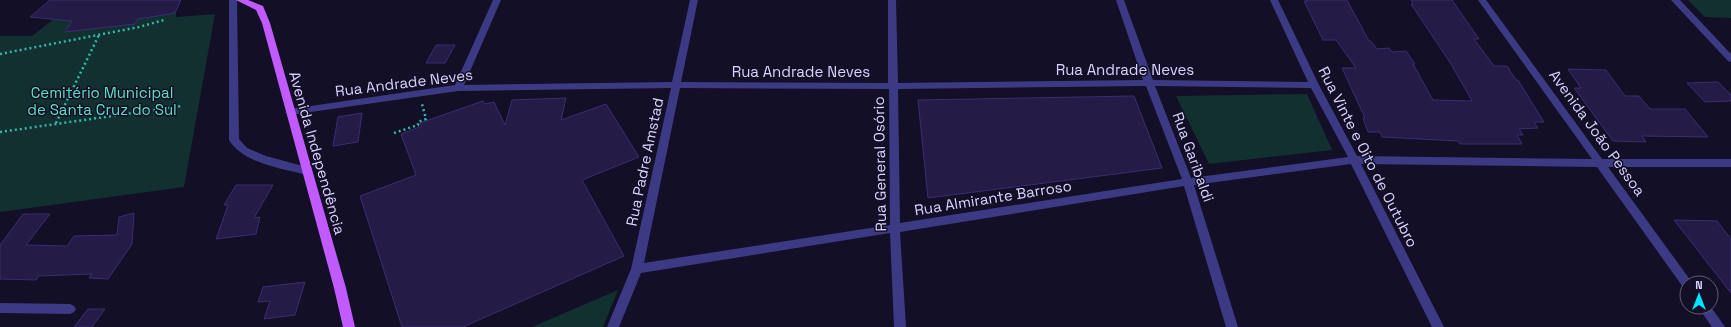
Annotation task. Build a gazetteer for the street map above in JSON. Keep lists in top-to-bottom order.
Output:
{
  "streets": {
    "main road": ["Avenida Independência"],
    "street": [
      "Rua Andrade Neves",
      "Avenida João Pessoa",
      "Rua Garibaldi",
      "Rua Vinte e Oito de Outubro",
      "Rua Padre Amstad",
      "Rua General Osório",
      "Rua Almirante Barroso"
    ]
  },
  "crossings": [
    ["Rua Andrade Neves", "Avenida Independência"],
    ["Rua Andrade Neves", "Rua Garibaldi"],
    ["Rua Andrade Neves", "Rua Vinte e Oito de Outubro"],
    ["Rua Andrade Neves", "Rua Padre Amstad"],
    ["Rua Andrade Neves", "Rua General Osório"],
    ["Avenida João Pessoa", "Rua Almirante Barroso"],
    ["Rua Garibaldi", "Rua Almirante Barroso"],
    ["Rua Vinte e Oito de Outubro", "Rua Almirante Barroso"],
    ["Rua Padre Amstad", "Rua Almirante Barroso"],
    ["Rua General Osório", "Rua Almirante Barroso"]
  ],
  "parks": ["Cemitério Municipal de Santa Cruz do Sul"],
  "north": "top"
}
